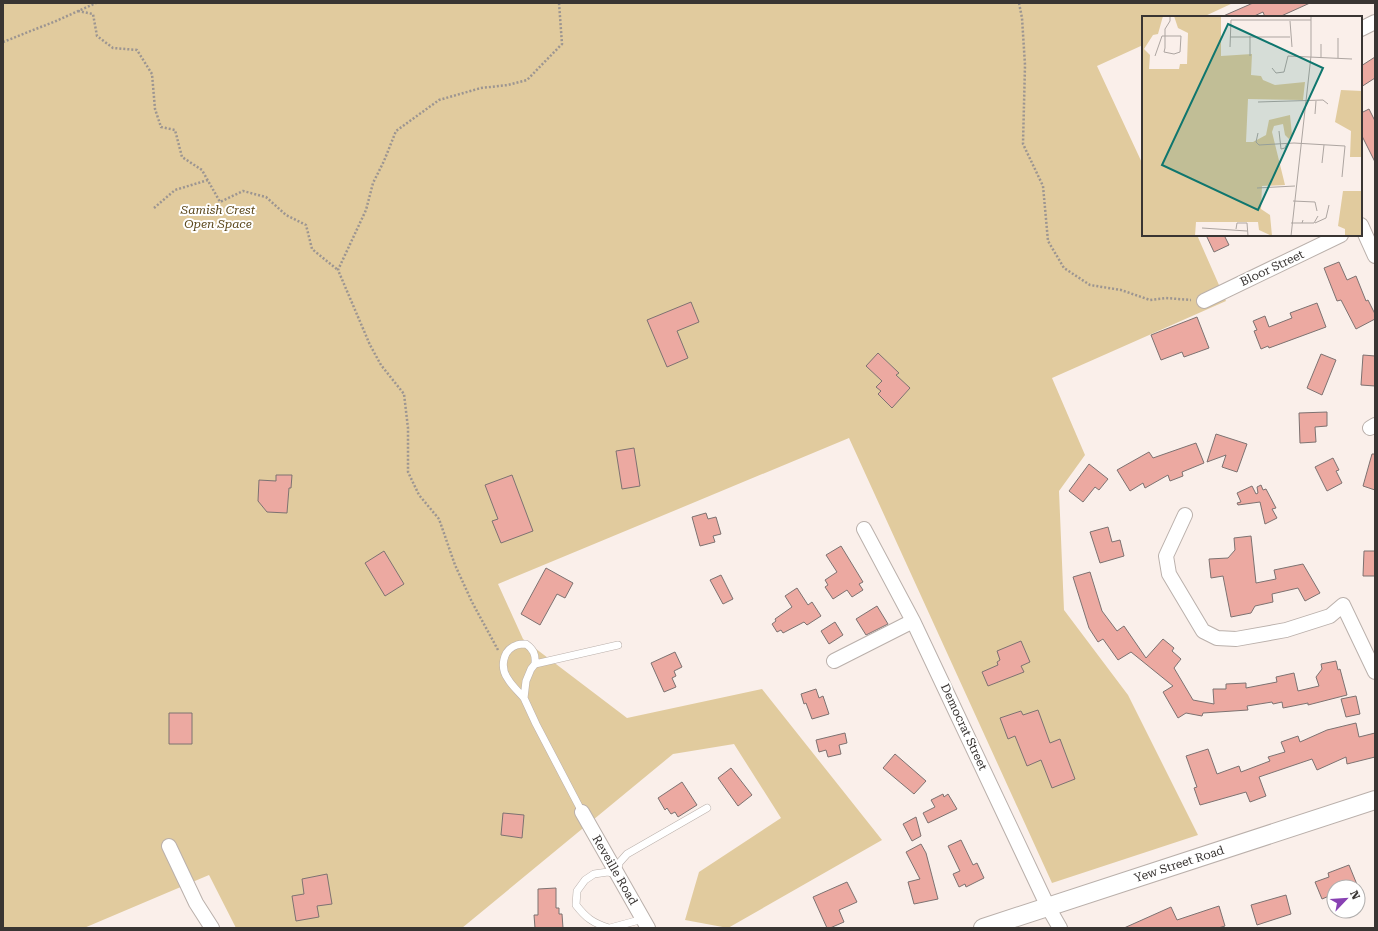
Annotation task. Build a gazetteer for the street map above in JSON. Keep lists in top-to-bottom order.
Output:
{
  "streets": {
    "street": [
      "Bloor Street",
      "Democrat Street",
      "Yew Street Road",
      "Reveille Road"
    ]
  },
  "crossings": [
    ["Democrat Street", "Yew Street Road"]
  ],
  "parks": ["Samish Crest Open Space"],
  "north": "top right"
}
